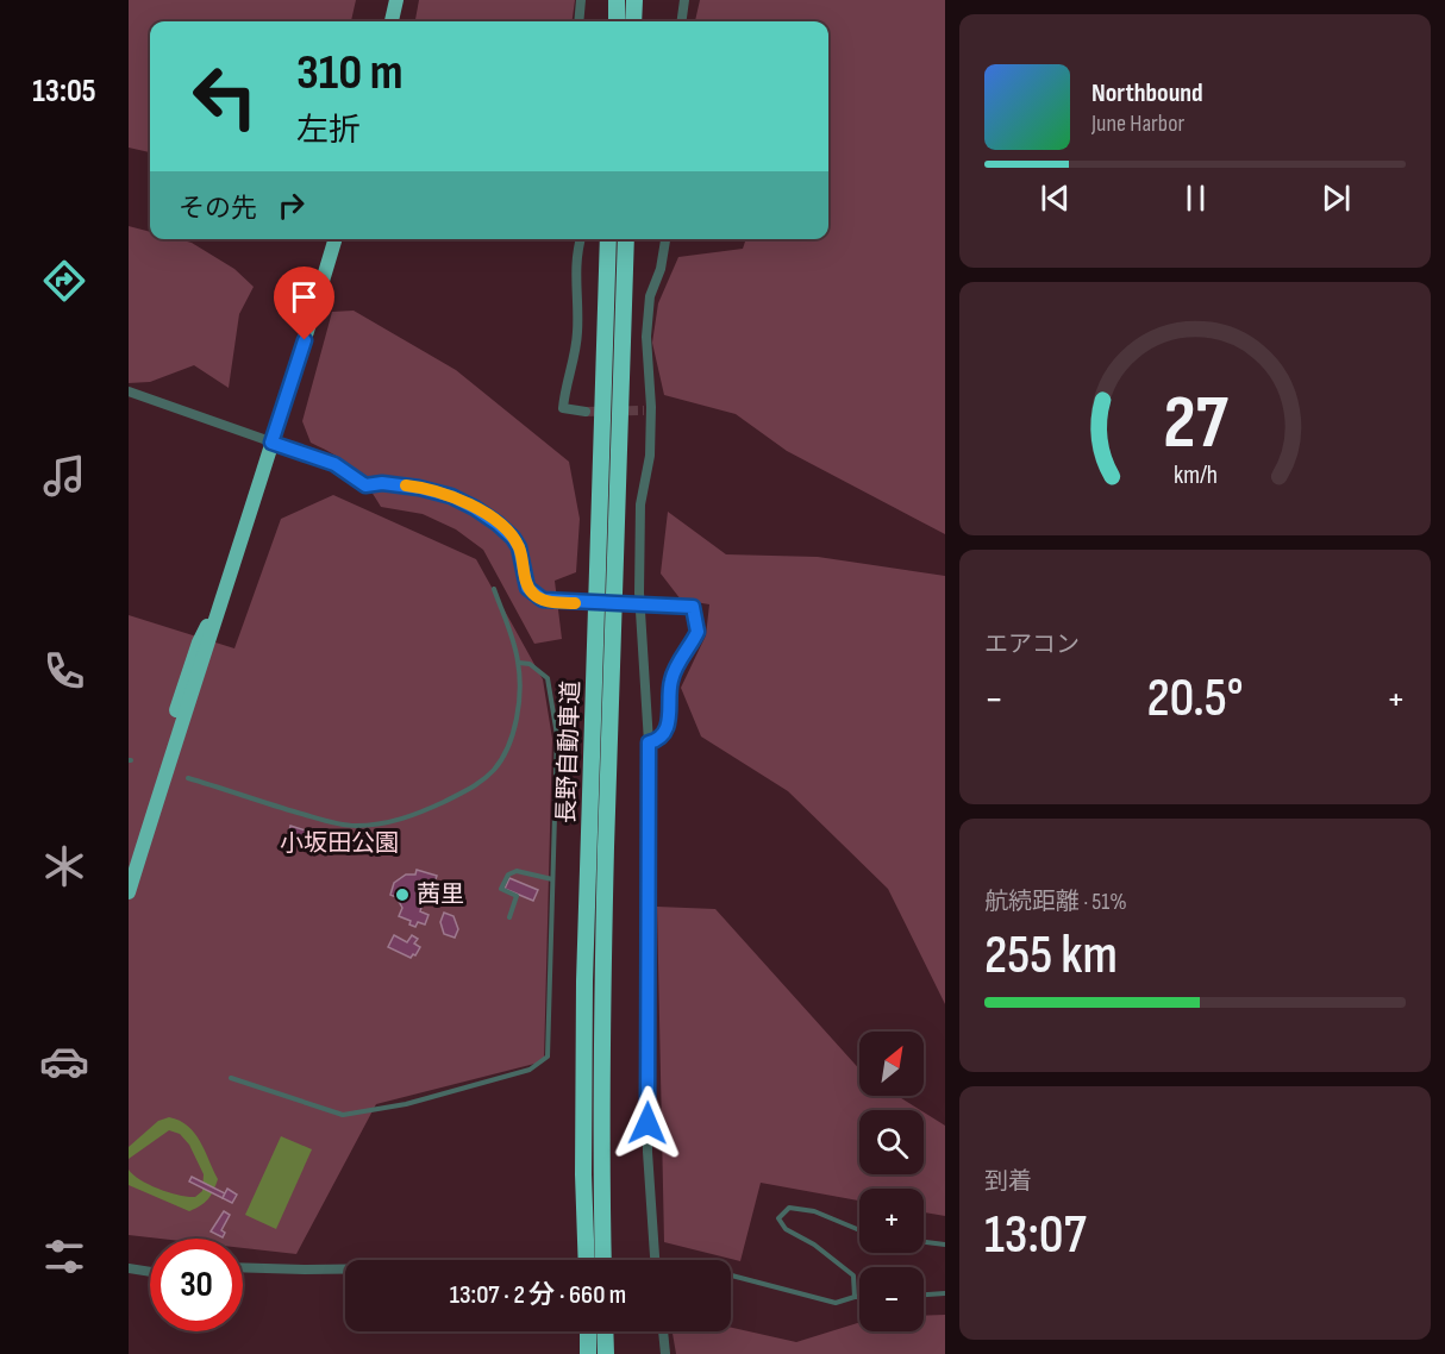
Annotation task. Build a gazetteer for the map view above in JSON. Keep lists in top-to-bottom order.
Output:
{
  "streets": {
    "highway": ["長野自動車道"]
  },
  "parks": ["小坂田公園"],
  "places": ["茜里"],
  "north": "top right",
  "page": {
    "tabs": "13:05",
    "turn": ["310 m", "左折"],
    "song": ["Northbound", "June Harbor"],
    "then": "その先",
    "tile": [
      "エアコン",
      ["航続距離 · 51%", "255 km"],
      ["到着", "13:07"]
    ],
    "heat": ["−", "20.5°", "+"],
    "map_buttons": ["+", "−"],
    "limit": "30",
    "trip": "13:07 · 2 分 · 660 m",
    "gauge": ["27", "km/h"]
  }
}
